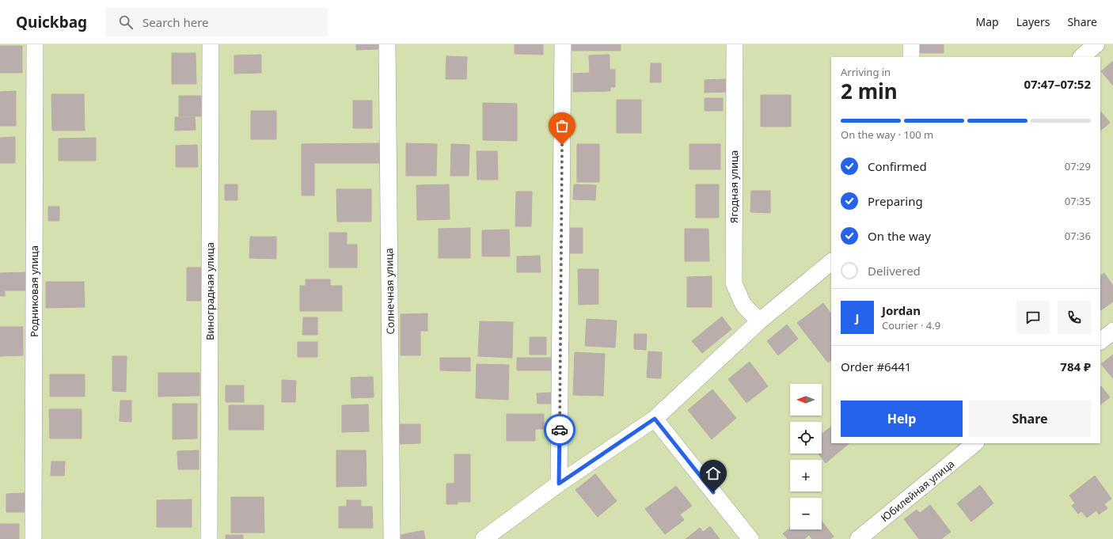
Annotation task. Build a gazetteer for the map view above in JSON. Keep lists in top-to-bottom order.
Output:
{
  "streets": {
    "street": [
      "Ягодная улица",
      "Родниковая улица",
      "Виноградная улица",
      "Солнечная улица",
      "Юбилейная улица"
    ]
  },
  "north": "left",
  "page": {
    "header": "Quickbag",
    "search": "Search here",
    "nav": ["Map", "Layers", "Share"],
    "heading": ["2 min", "Arriving in", "07:47–07:52"],
    "panel": [
      "Jordan",
      "Courier · 4.9",
      "Order #6441",
      "784 ₽"
    ],
    "bar": "On the way · 100 m",
    "list": [
      ["Confirmed", "07:29"],
      ["Preparing", "07:35"],
      ["On the way", "07:36"],
      "Delivered"
    ],
    "round": "J",
    "map_buttons": ["+", "−"],
    "buttons": ["Help", "Share"]
  }
}
